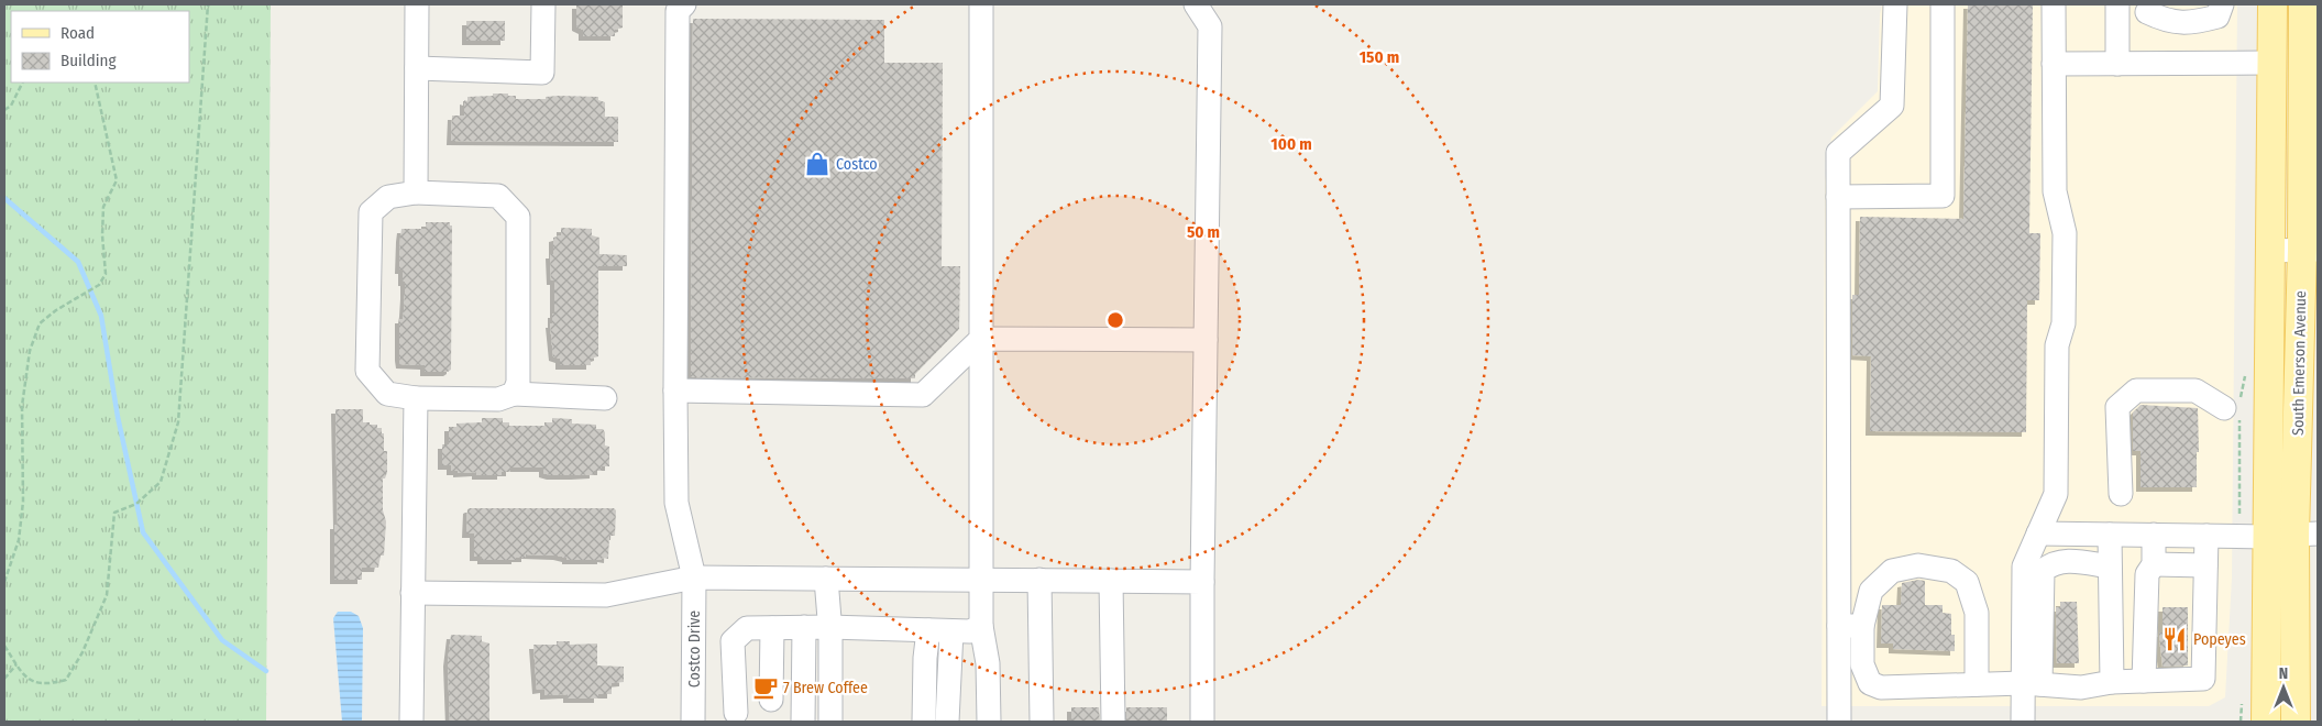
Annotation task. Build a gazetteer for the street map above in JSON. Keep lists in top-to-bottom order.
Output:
{
  "streets": {
    "main road": ["South Emerson Avenue"],
    "street": ["Costco Drive"]
  },
  "places": {
    "shop": ["Costco"],
    "restaurant": ["Popeyes"],
    "cafe": ["7 Brew Coffee"]
  },
  "legend": ["Road", "Building"],
  "north": "top",
  "rings": ["150 m", "100 m", "50 m"]
}
